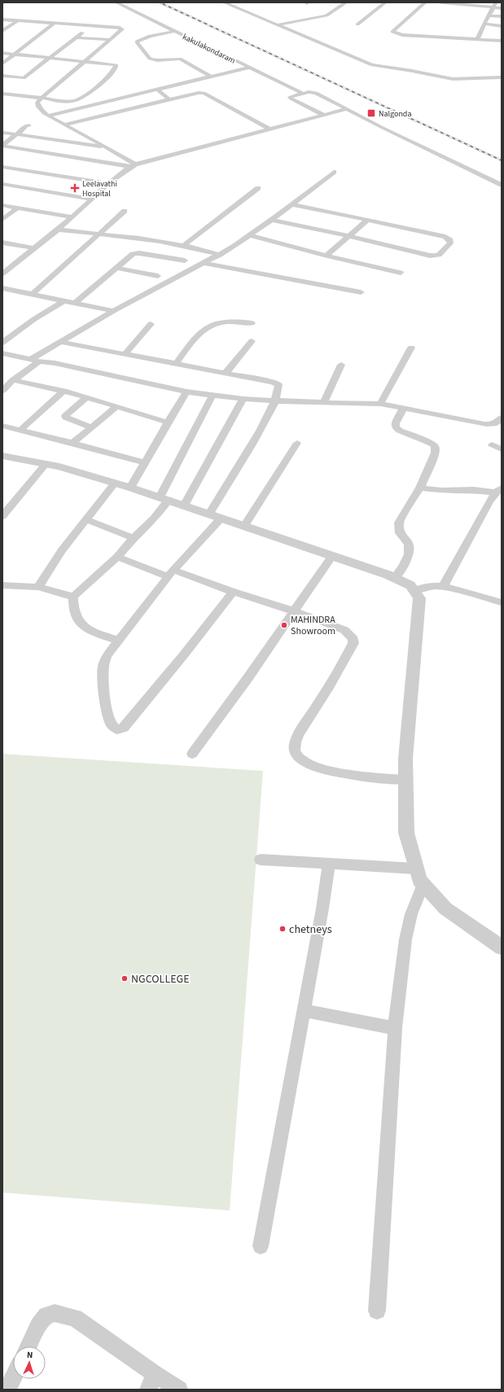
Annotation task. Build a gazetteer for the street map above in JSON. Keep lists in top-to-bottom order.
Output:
{
  "streets": {
    "street": ["kakulakondaram"]
  },
  "places": {
    "transit": ["Nalgonda"],
    "health": ["Leelavathi Hospital"],
    "other": ["MAHINDRA Showroom", "chetneys", "NGCOLLEGE"]
  },
  "north": "top"
}
